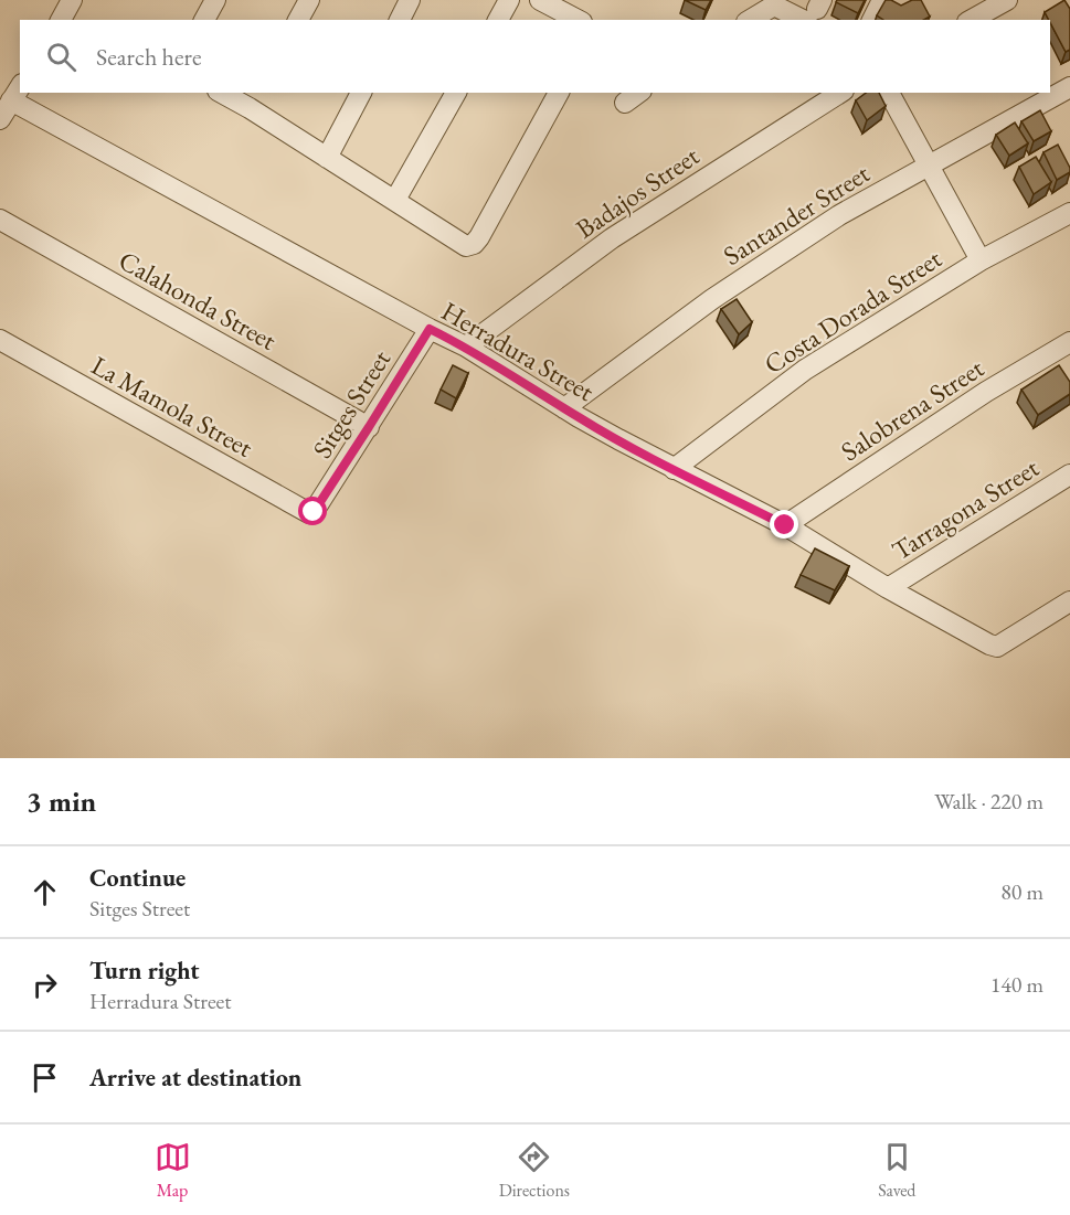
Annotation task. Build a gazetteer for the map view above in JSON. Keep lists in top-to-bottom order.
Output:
{
  "streets": {
    "street": [
      "Badajos Street",
      "Santander Street",
      "Calahonda Street",
      "Costa Dorada Street",
      "Herradura Street",
      "Sitges Street",
      "La Mamola Street",
      "Salobrena Street",
      "Tarragona Street"
    ]
  },
  "crossings": [
    ["Badajos Street", "Herradura Street"],
    ["Santander Street", "Herradura Street"],
    ["Calahonda Street", "Sitges Street"],
    ["Costa Dorada Street", "Herradura Street"],
    ["Herradura Street", "Sitges Street"],
    ["Herradura Street", "Salobrena Street"],
    ["Herradura Street", "Tarragona Street"],
    ["Sitges Street", "La Mamola Street"]
  ],
  "page": {
    "search": "Search here",
    "heading": ["3 min", "Walk · 220 m"],
    "list": [
      ["Continue", "Sitges Street", "80 m"],
      ["Turn right", "Herradura Street", "140 m"],
      "Arrive at destination"
    ],
    "nav": ["Map", "Directions", "Saved"]
  }
}
